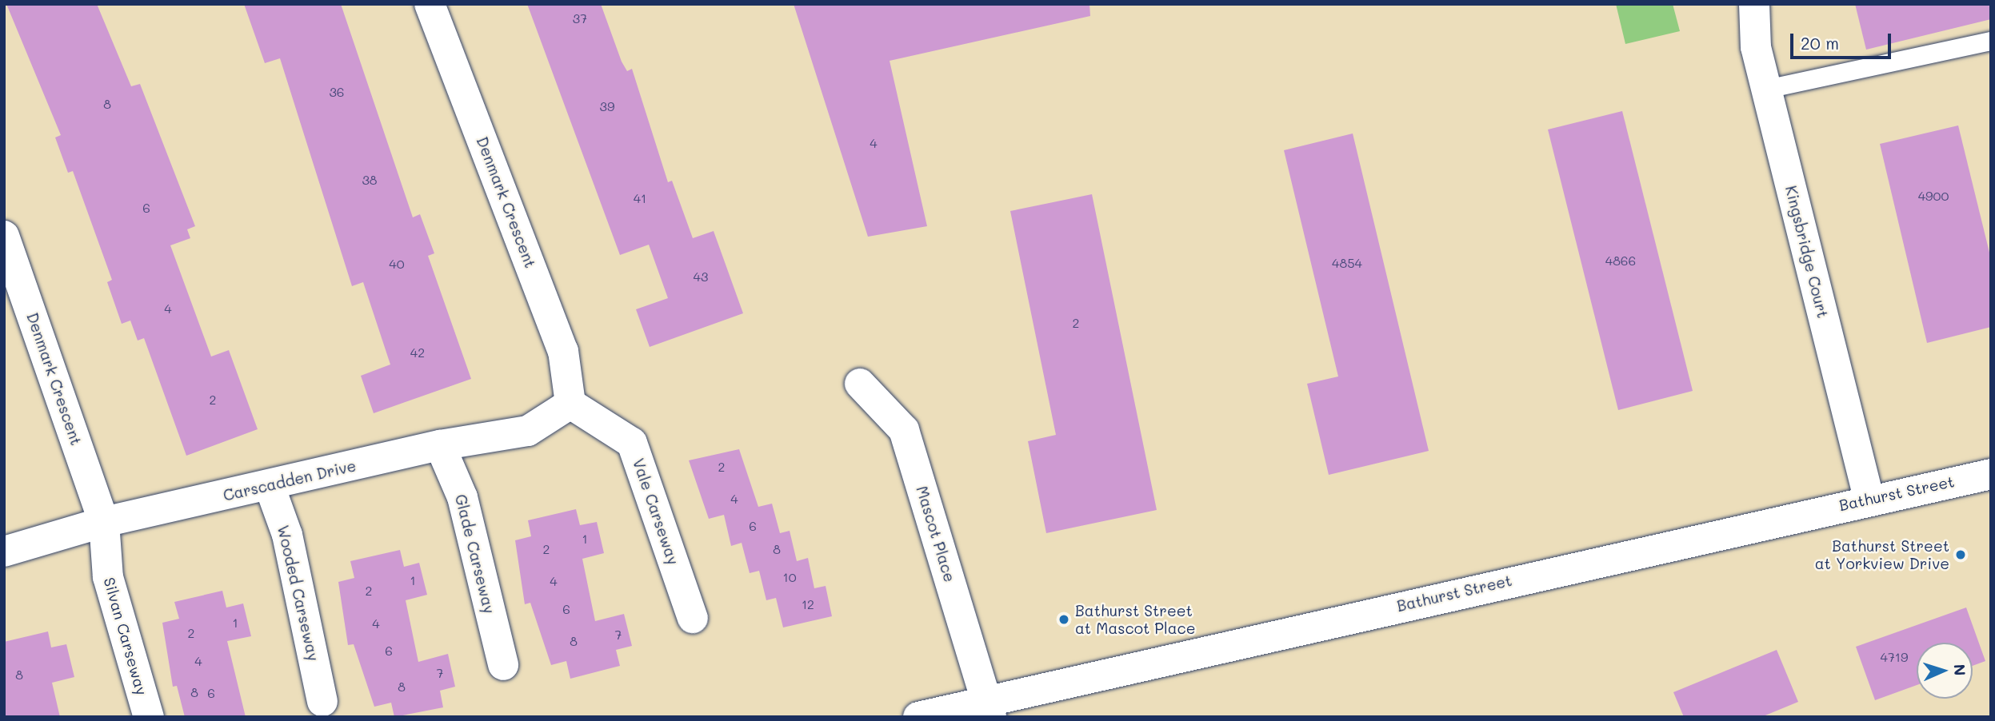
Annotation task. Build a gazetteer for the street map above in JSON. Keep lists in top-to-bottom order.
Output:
{
  "streets": {
    "street": [
      "Denmark Crescent",
      "Kingsbridge Court",
      "Carscadden Drive",
      "Bathurst Street",
      "Vale Carseway",
      "Mascot Place",
      "Glade Carseway",
      "Wooded Carseway",
      "Silvan Carseway"
    ]
  },
  "crossings": [
    ["Denmark Crescent", "Carscadden Drive"],
    ["Denmark Crescent", "Vale Carseway"],
    ["Denmark Crescent", "Silvan Carseway"],
    ["Kingsbridge Court", "Bathurst Street"],
    ["Carscadden Drive", "Vale Carseway"],
    ["Carscadden Drive", "Glade Carseway"],
    ["Carscadden Drive", "Wooded Carseway"],
    ["Carscadden Drive", "Silvan Carseway"],
    ["Bathurst Street", "Mascot Place"]
  ],
  "places": ["Bathurst Street at Yorkview Drive", "Bathurst Street at Mascot Place"],
  "house_numbers": [
    "37",
    "36",
    "8",
    "39",
    "4",
    "38",
    "4900",
    "41",
    "6",
    "4866",
    "4854",
    "40",
    "43",
    "4",
    "2",
    "42",
    "2",
    "2",
    "4",
    "6",
    "1",
    "2",
    "8",
    "10",
    "1",
    "4",
    "2",
    "12",
    "6",
    "1",
    "4",
    "2",
    "7",
    "8",
    "6",
    "4719",
    "4",
    "7",
    "8",
    "8",
    "8",
    "6"
  ],
  "scale_bar": "20 m",
  "north": "right"
}
